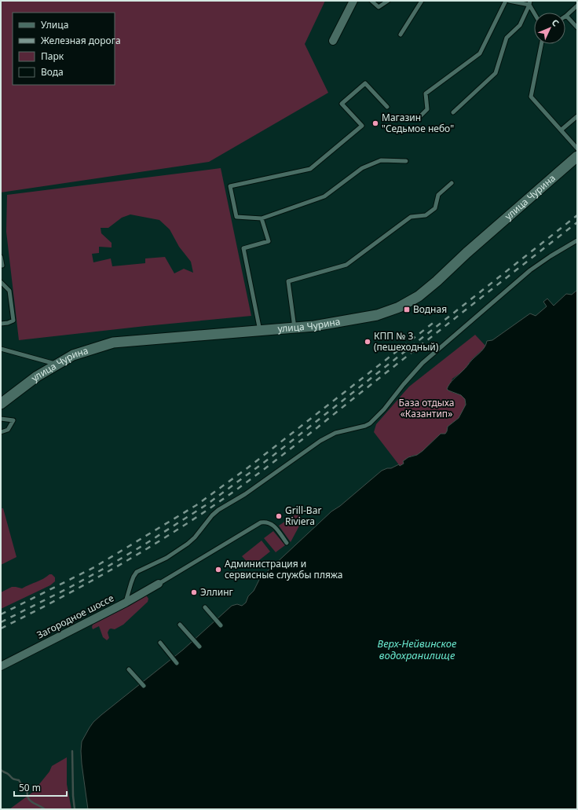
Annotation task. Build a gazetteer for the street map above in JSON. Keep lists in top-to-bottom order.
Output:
{
  "streets": {
    "street": ["улица Чурина", "Загородное шоссе"]
  },
  "water": ["Верх-Нейвинское водохранилище"],
  "parks": ["База отдыха «Казантип»"],
  "places": {
    "other": [
      "Магазин \"Седьмое небо\"",
      "КПП № 3 (пешеходный)",
      "Grill-Bar Riviera",
      "Администрация и сервисные службы пляжа",
      "Эллинг"
    ],
    "transit": ["Водная"]
  },
  "legend": [
    "Улица",
    "Железная дорога",
    "Парк",
    "Вода"
  ],
  "scale_bar": "50 m",
  "north": "top right"
}
